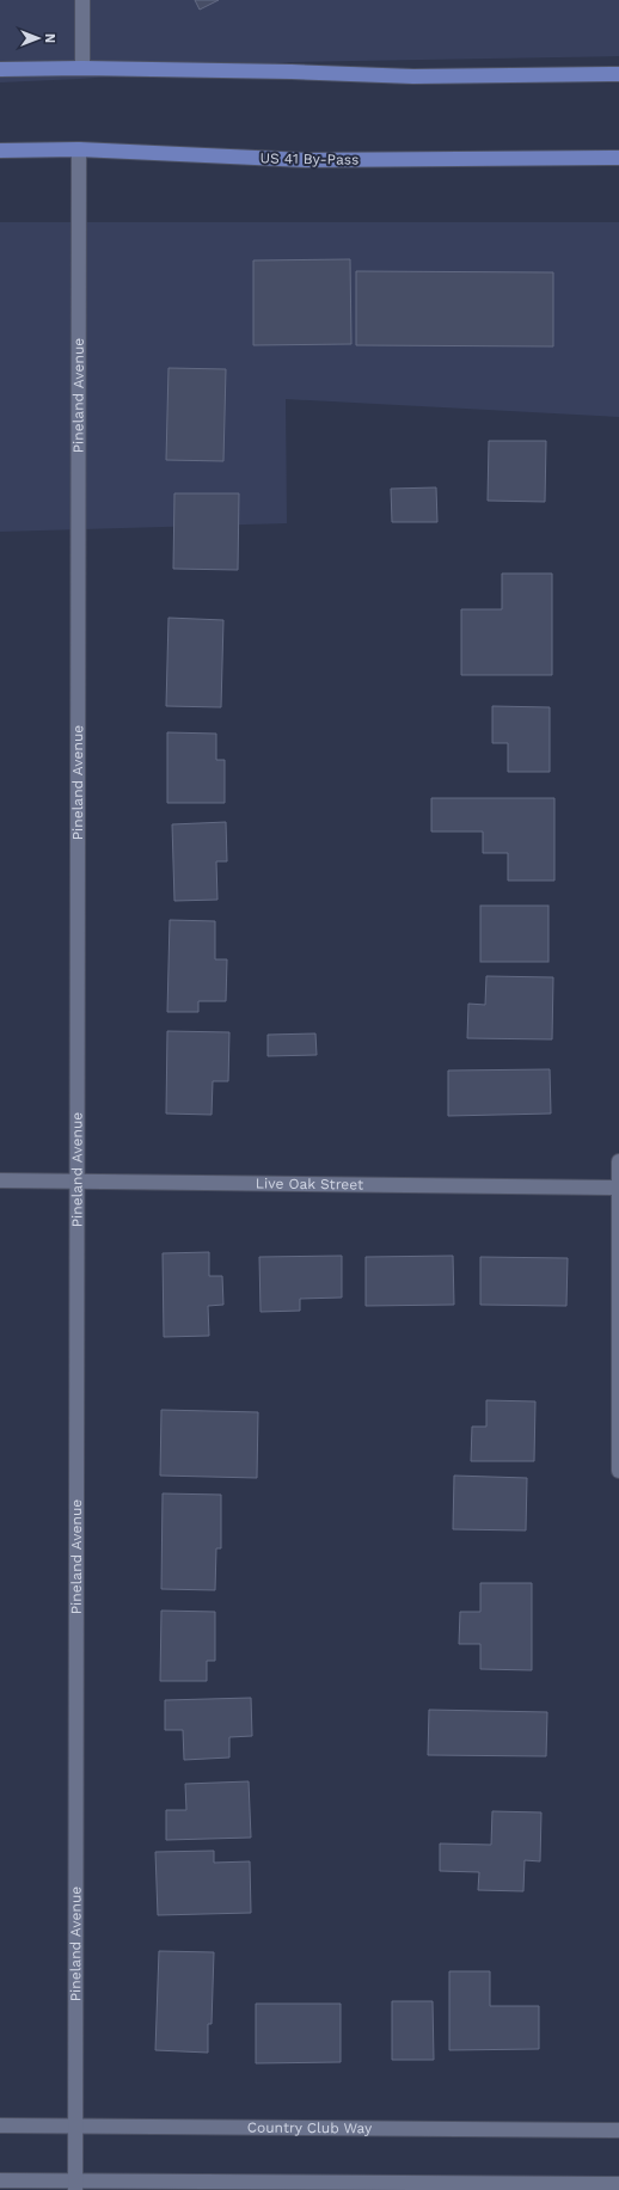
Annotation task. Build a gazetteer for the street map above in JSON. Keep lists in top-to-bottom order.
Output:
{
  "streets": {
    "main road": ["US 41 By-Pass"],
    "street": ["Pineland Avenue", "Live Oak Street", "Country Club Way"]
  },
  "crossings": [
    ["US 41 By-Pass", "Pineland Avenue"],
    ["Pineland Avenue", "Live Oak Street"],
    ["Pineland Avenue", "Country Club Way"]
  ],
  "north": "right"
}
